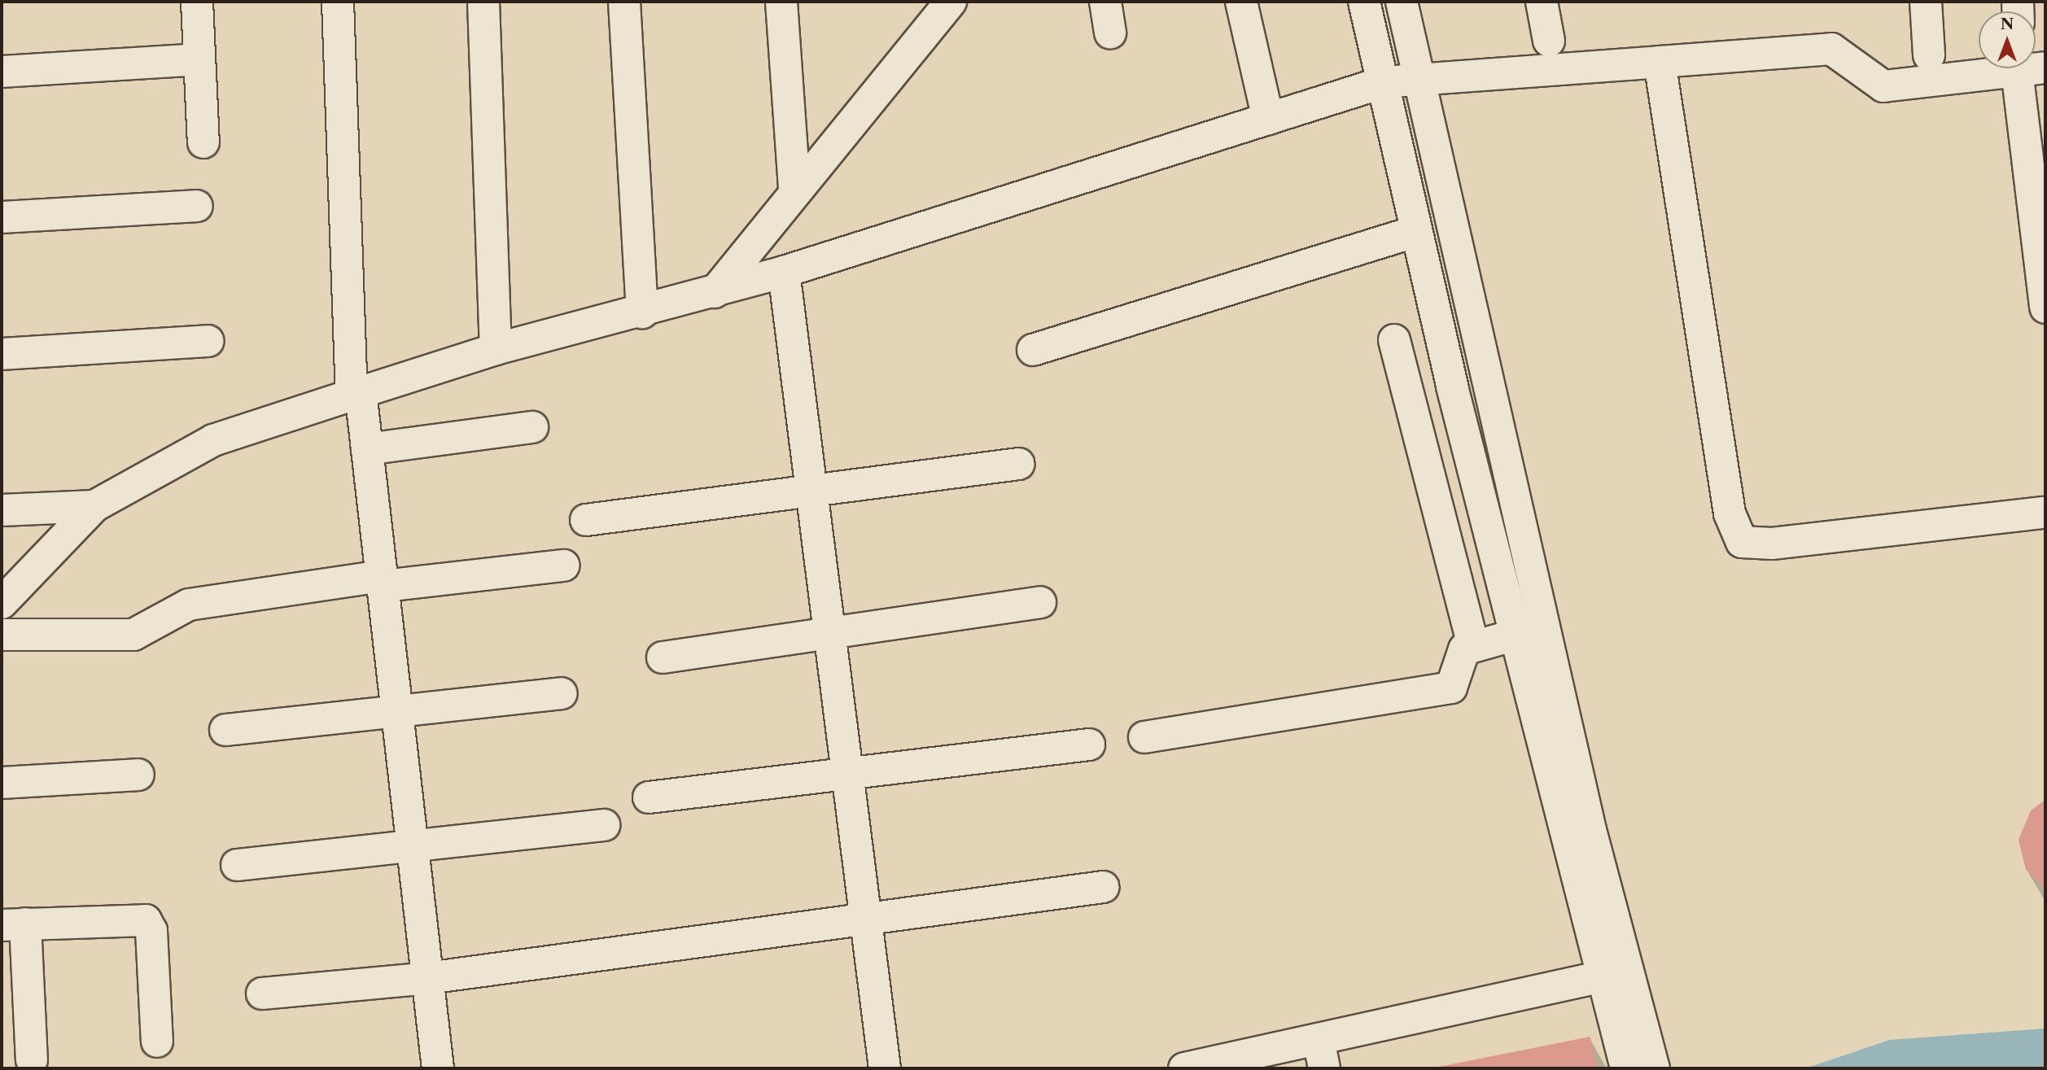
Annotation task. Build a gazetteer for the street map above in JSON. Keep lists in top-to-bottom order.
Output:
{
  "north": "top"
}
